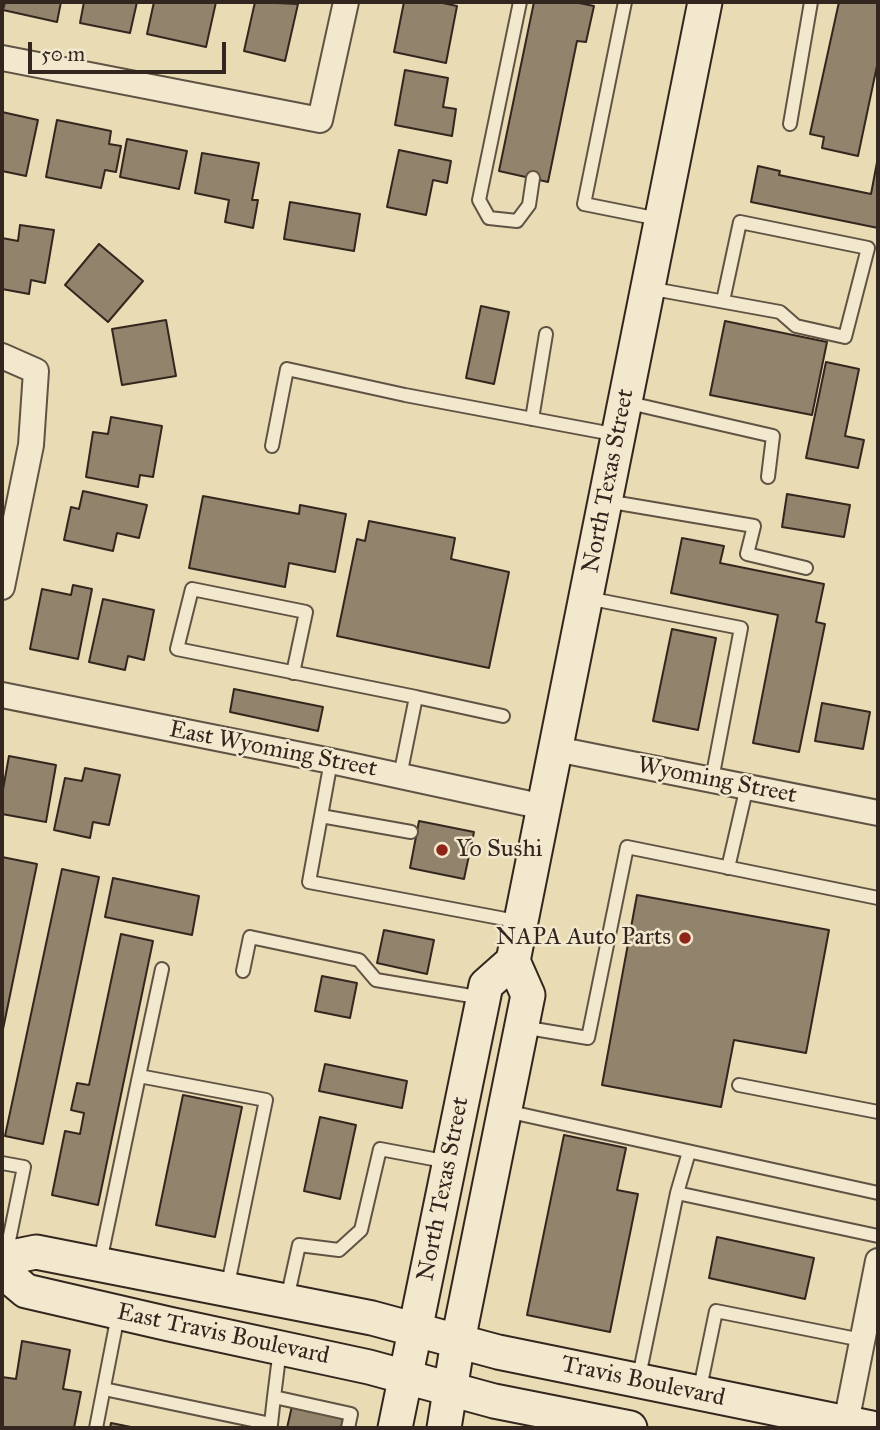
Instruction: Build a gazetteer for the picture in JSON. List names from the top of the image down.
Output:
{
  "streets": {
    "main road": ["North Texas Street", "East Travis Boulevard", "Travis Boulevard"],
    "street": ["East Wyoming Street", "Wyoming Street"]
  },
  "crossings": [
    ["North Texas Street", "East Wyoming Street"],
    ["North Texas Street", "Wyoming Street"],
    ["North Texas Street", "East Travis Boulevard"],
    ["North Texas Street", "Travis Boulevard"],
    ["East Travis Boulevard", "Travis Boulevard"]
  ],
  "places": ["Yo Sushi", "NAPA Auto Parts"],
  "scale_bar": "50 m"
}
